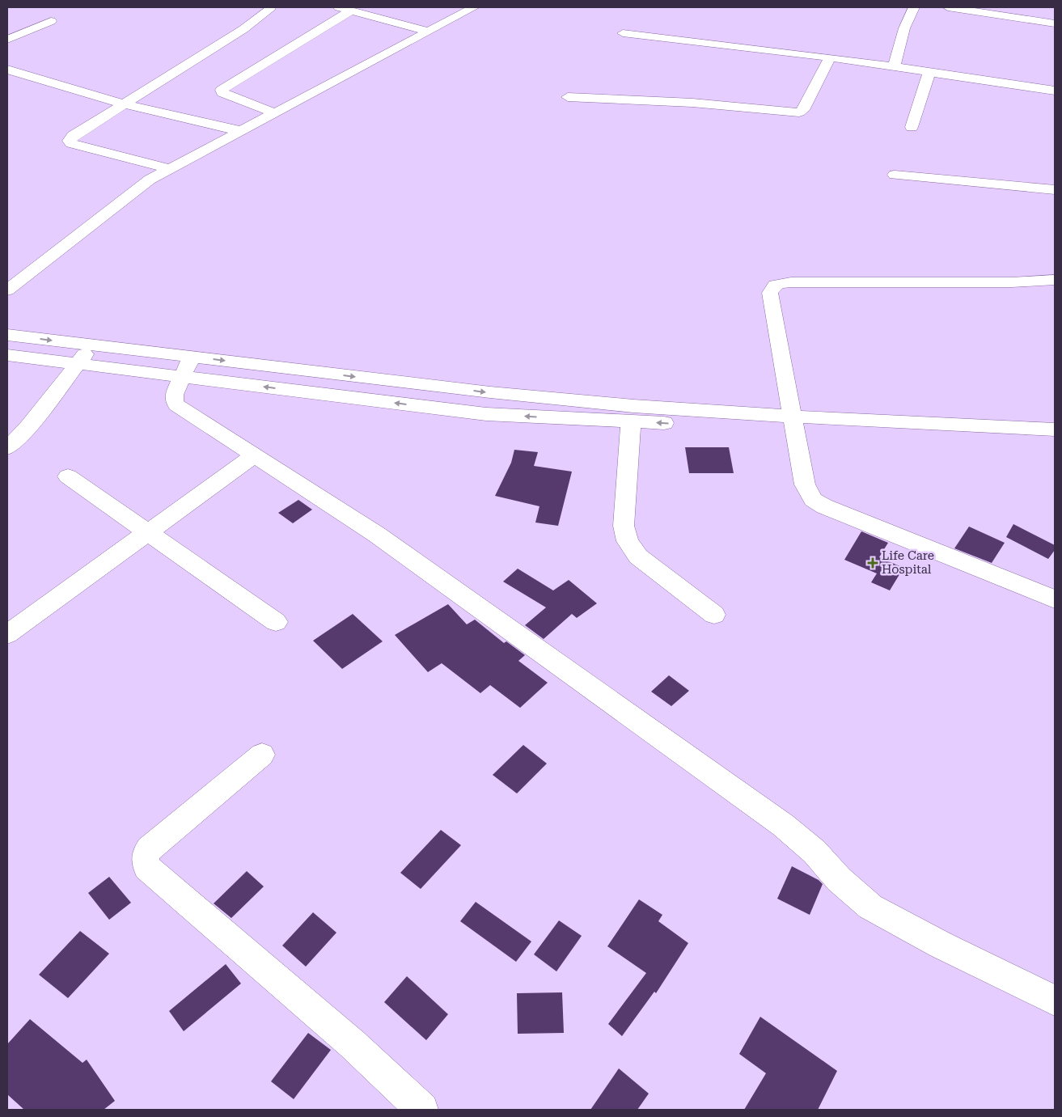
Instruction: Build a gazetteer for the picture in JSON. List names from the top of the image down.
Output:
{
  "places": {
    "health": ["Life Care Hospital"]
  }
}
